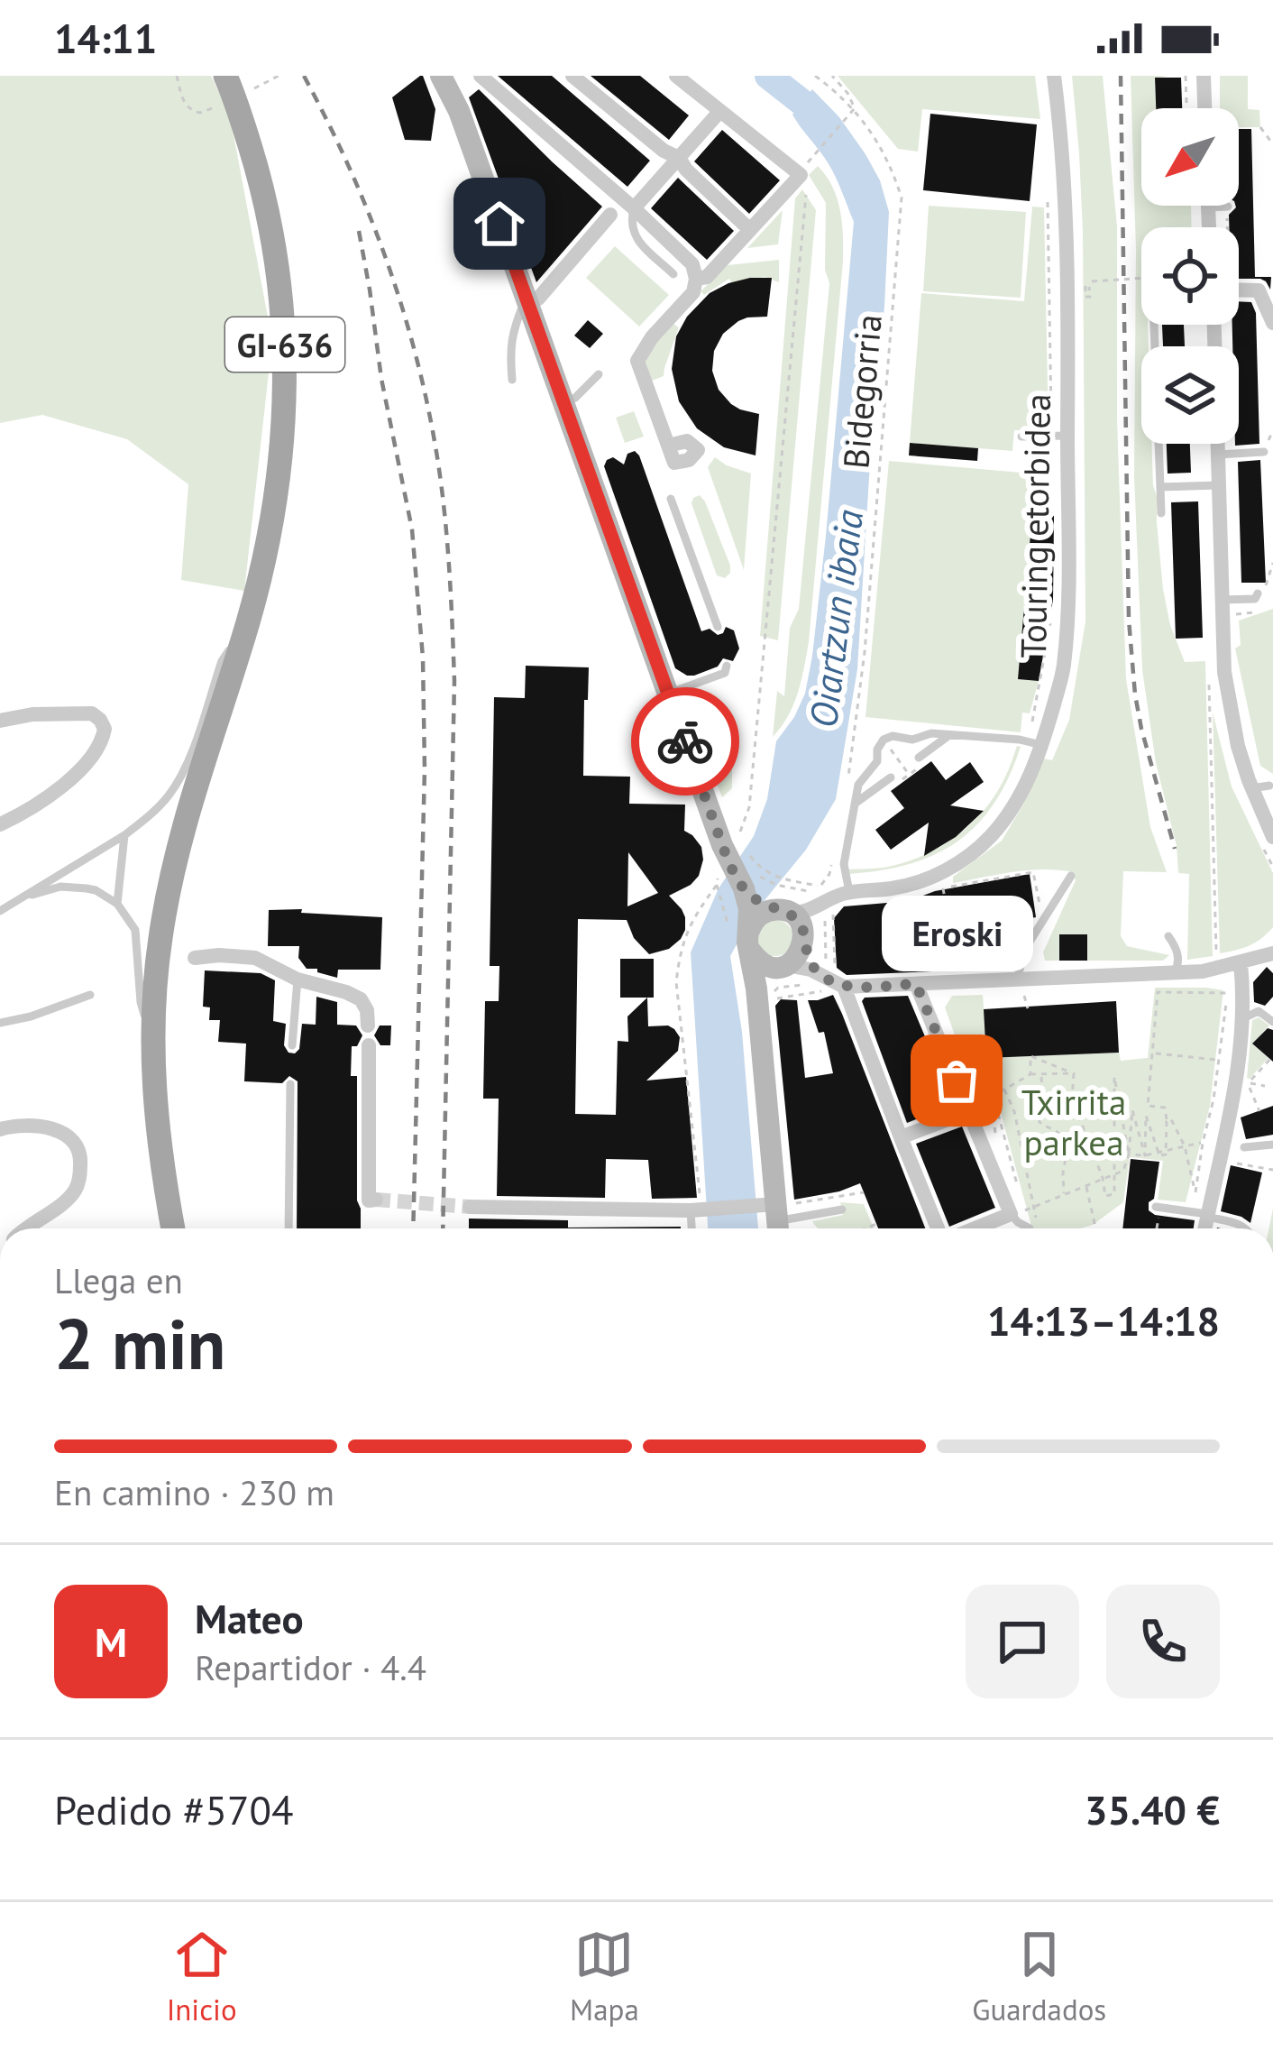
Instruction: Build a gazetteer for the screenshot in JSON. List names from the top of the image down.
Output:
{
  "streets": {
    "main road": ["GI-636"],
    "street": ["Touring etorbidea"],
    "path": ["Bidegorria"]
  },
  "water": ["Oiartzun ibaia"],
  "parks": ["Txirrita parkea"],
  "places": ["Eroski"],
  "north": "bottom left",
  "page": {
    "status": "14:11",
    "bubble": "Eroski",
    "heading": ["2 min", "Llega en", "14:13–14:18"],
    "panel": [
      "Mateo",
      "Repartidor · 4.4",
      "Pedido #5704",
      "35.40 €"
    ],
    "bar": "En camino · 230 m",
    "round": "M",
    "tabs": ["Inicio", "Mapa", "Guardados"]
  }
}
